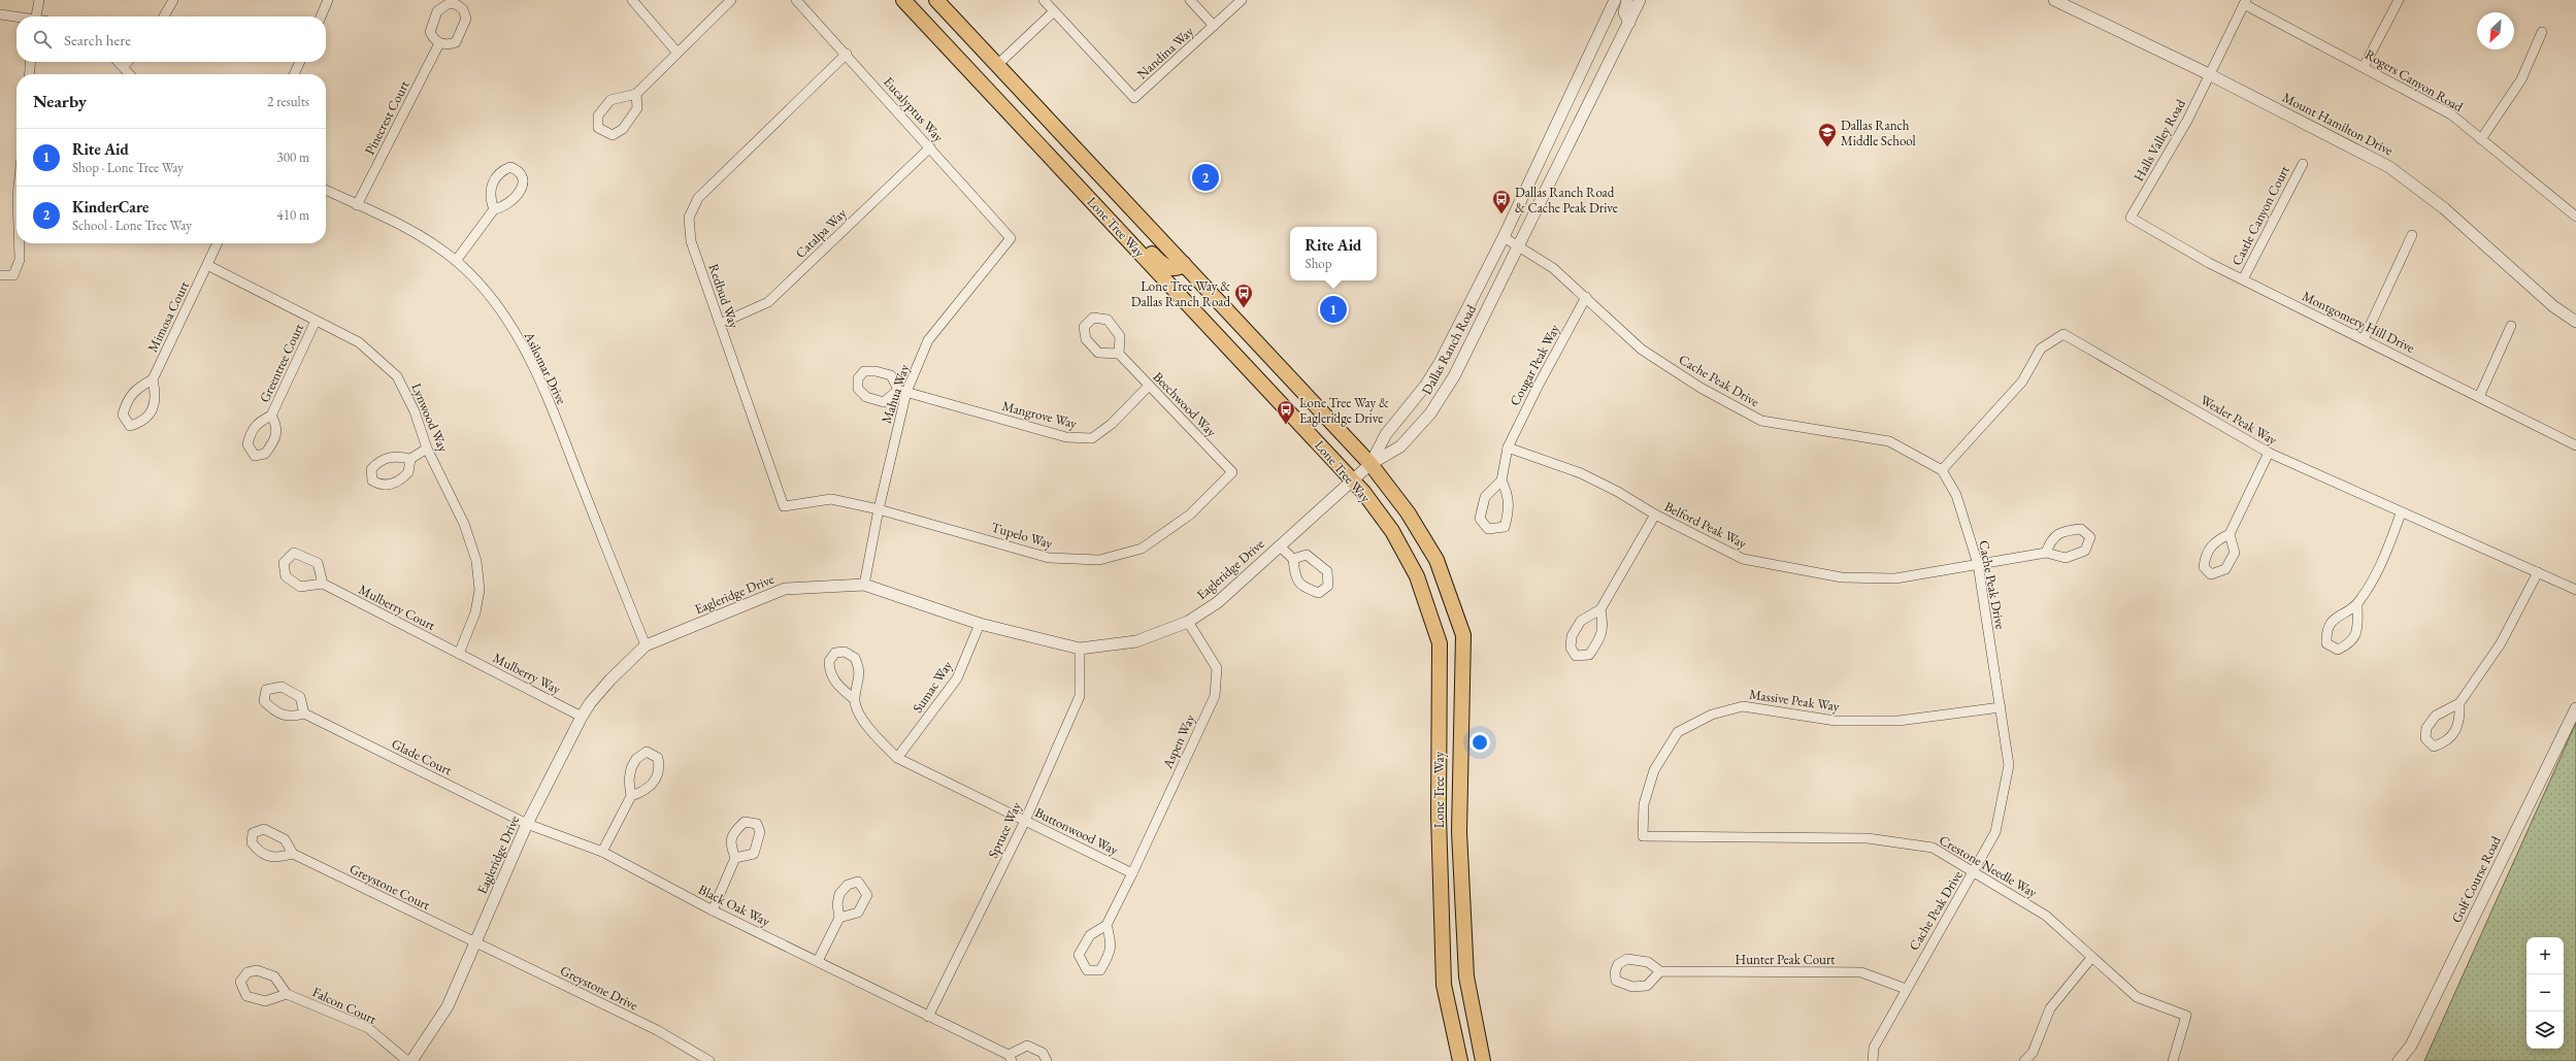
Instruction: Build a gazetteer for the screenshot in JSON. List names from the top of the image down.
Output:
{
  "streets": {
    "main road": ["Lone Tree Way"],
    "street": [
      "Nandina Way",
      "Rogers Canyon Road",
      "Eucalyptus Way",
      "Pinecrest Court",
      "Mount Hamilton Drive",
      "Halls Valley Road",
      "Castle Canyon Court",
      "Catalpa Way",
      "Redbud Way",
      "Mimosa Court",
      "Montgomery Hill Drive",
      "Dallas Ranch Road",
      "Greentree Court",
      "Cougar Peak Way",
      "Asilomar Drive",
      "Cache Peak Drive",
      "Mahua Way",
      "Beechwood Way",
      "Mangrove Way",
      "Lynwood Way",
      "Wexler Peak Way",
      "Belford Peak Way",
      "Tupelo Way",
      "Eagleridge Drive",
      "Mulberry Court",
      "Mulberry Way",
      "Sumac Way",
      "Massive Peak Way",
      "Aspen Way",
      "Glade Court",
      "Spruce Way",
      "Buttonwood Way",
      "Crestone Needle Way",
      "Golf Course Road",
      "Greystone Court",
      "Black Oak Way",
      "Hunter Peak Court",
      "Greystone Drive",
      "Falcon Court"
    ]
  },
  "crossings": [
    ["Rogers Canyon Road", "Halls Valley Road"],
    ["Eucalyptus Way", "Catalpa Way"],
    ["Eucalyptus Way", "Redbud Way"],
    ["Eucalyptus Way", "Mahua Way"],
    ["Pinecrest Court", "Asilomar Drive"],
    ["Mount Hamilton Drive", "Halls Valley Road"],
    ["Halls Valley Road", "Montgomery Hill Drive"],
    ["Castle Canyon Court", "Montgomery Hill Drive"],
    ["Lone Tree Way", "Dallas Ranch Road"],
    ["Lone Tree Way", "Eagleridge Drive"],
    ["Catalpa Way", "Redbud Way"],
    ["Redbud Way", "Mahua Way"],
    ["Redbud Way", "Tupelo Way"],
    ["Mimosa Court", "Lynwood Way"],
    ["Dallas Ranch Road", "Cache Peak Drive"],
    ["Dallas Ranch Road", "Eagleridge Drive"],
    ["Greentree Court", "Lynwood Way"],
    ["Cougar Peak Way", "Cache Peak Drive"],
    ["Cougar Peak Way", "Belford Peak Way"],
    ["Asilomar Drive", "Eagleridge Drive"],
    ["Cache Peak Drive", "Wexler Peak Way"],
    ["Cache Peak Drive", "Belford Peak Way"],
    ["Cache Peak Drive", "Massive Peak Way"],
    ["Cache Peak Drive", "Crestone Needle Way"],
    ["Cache Peak Drive", "Hunter Peak Court"],
    ["Mahua Way", "Mangrove Way"],
    ["Mahua Way", "Tupelo Way"],
    ["Mahua Way", "Eagleridge Drive"],
    ["Beechwood Way", "Mangrove Way"],
    ["Beechwood Way", "Tupelo Way"],
    ["Lynwood Way", "Mulberry Court"],
    ["Lynwood Way", "Mulberry Way"],
    ["Eagleridge Drive", "Mulberry Way"],
    ["Eagleridge Drive", "Sumac Way"],
    ["Eagleridge Drive", "Aspen Way"],
    ["Eagleridge Drive", "Glade Court"],
    ["Eagleridge Drive", "Spruce Way"],
    ["Eagleridge Drive", "Greystone Court"],
    ["Eagleridge Drive", "Black Oak Way"],
    ["Eagleridge Drive", "Greystone Drive"],
    ["Mulberry Court", "Mulberry Way"],
    ["Sumac Way", "Buttonwood Way"],
    ["Massive Peak Way", "Crestone Needle Way"],
    ["Aspen Way", "Buttonwood Way"],
    ["Glade Court", "Black Oak Way"],
    ["Spruce Way", "Buttonwood Way"],
    ["Spruce Way", "Black Oak Way"],
    ["Greystone Court", "Greystone Drive"]
  ],
  "places": {
    "school or university": ["Dallas Ranch Middle School"],
    "bus stop": ["Dallas Ranch Road & Cache Peak Drive", "Lone Tree Way & Dallas Ranch Road", "Lone Tree Way & Eagleridge Drive"]
  },
  "north": "bottom left",
  "page": {
    "search": "Search here",
    "heading": ["Nearby", "2 results"],
    "list": [
      {
        "mark": "1",
        "name": "Rite Aid",
        "note": "Shop · Lone Tree Way",
        "value": "300 m"
      },
      {
        "mark": "2",
        "name": "KinderCare",
        "note": "School · Lone Tree Way",
        "value": "410 m"
      }
    ],
    "pins": ["2", "1"],
    "popup": ["Rite Aid", "Shop"],
    "map_buttons": ["+", "−"]
  }
}
